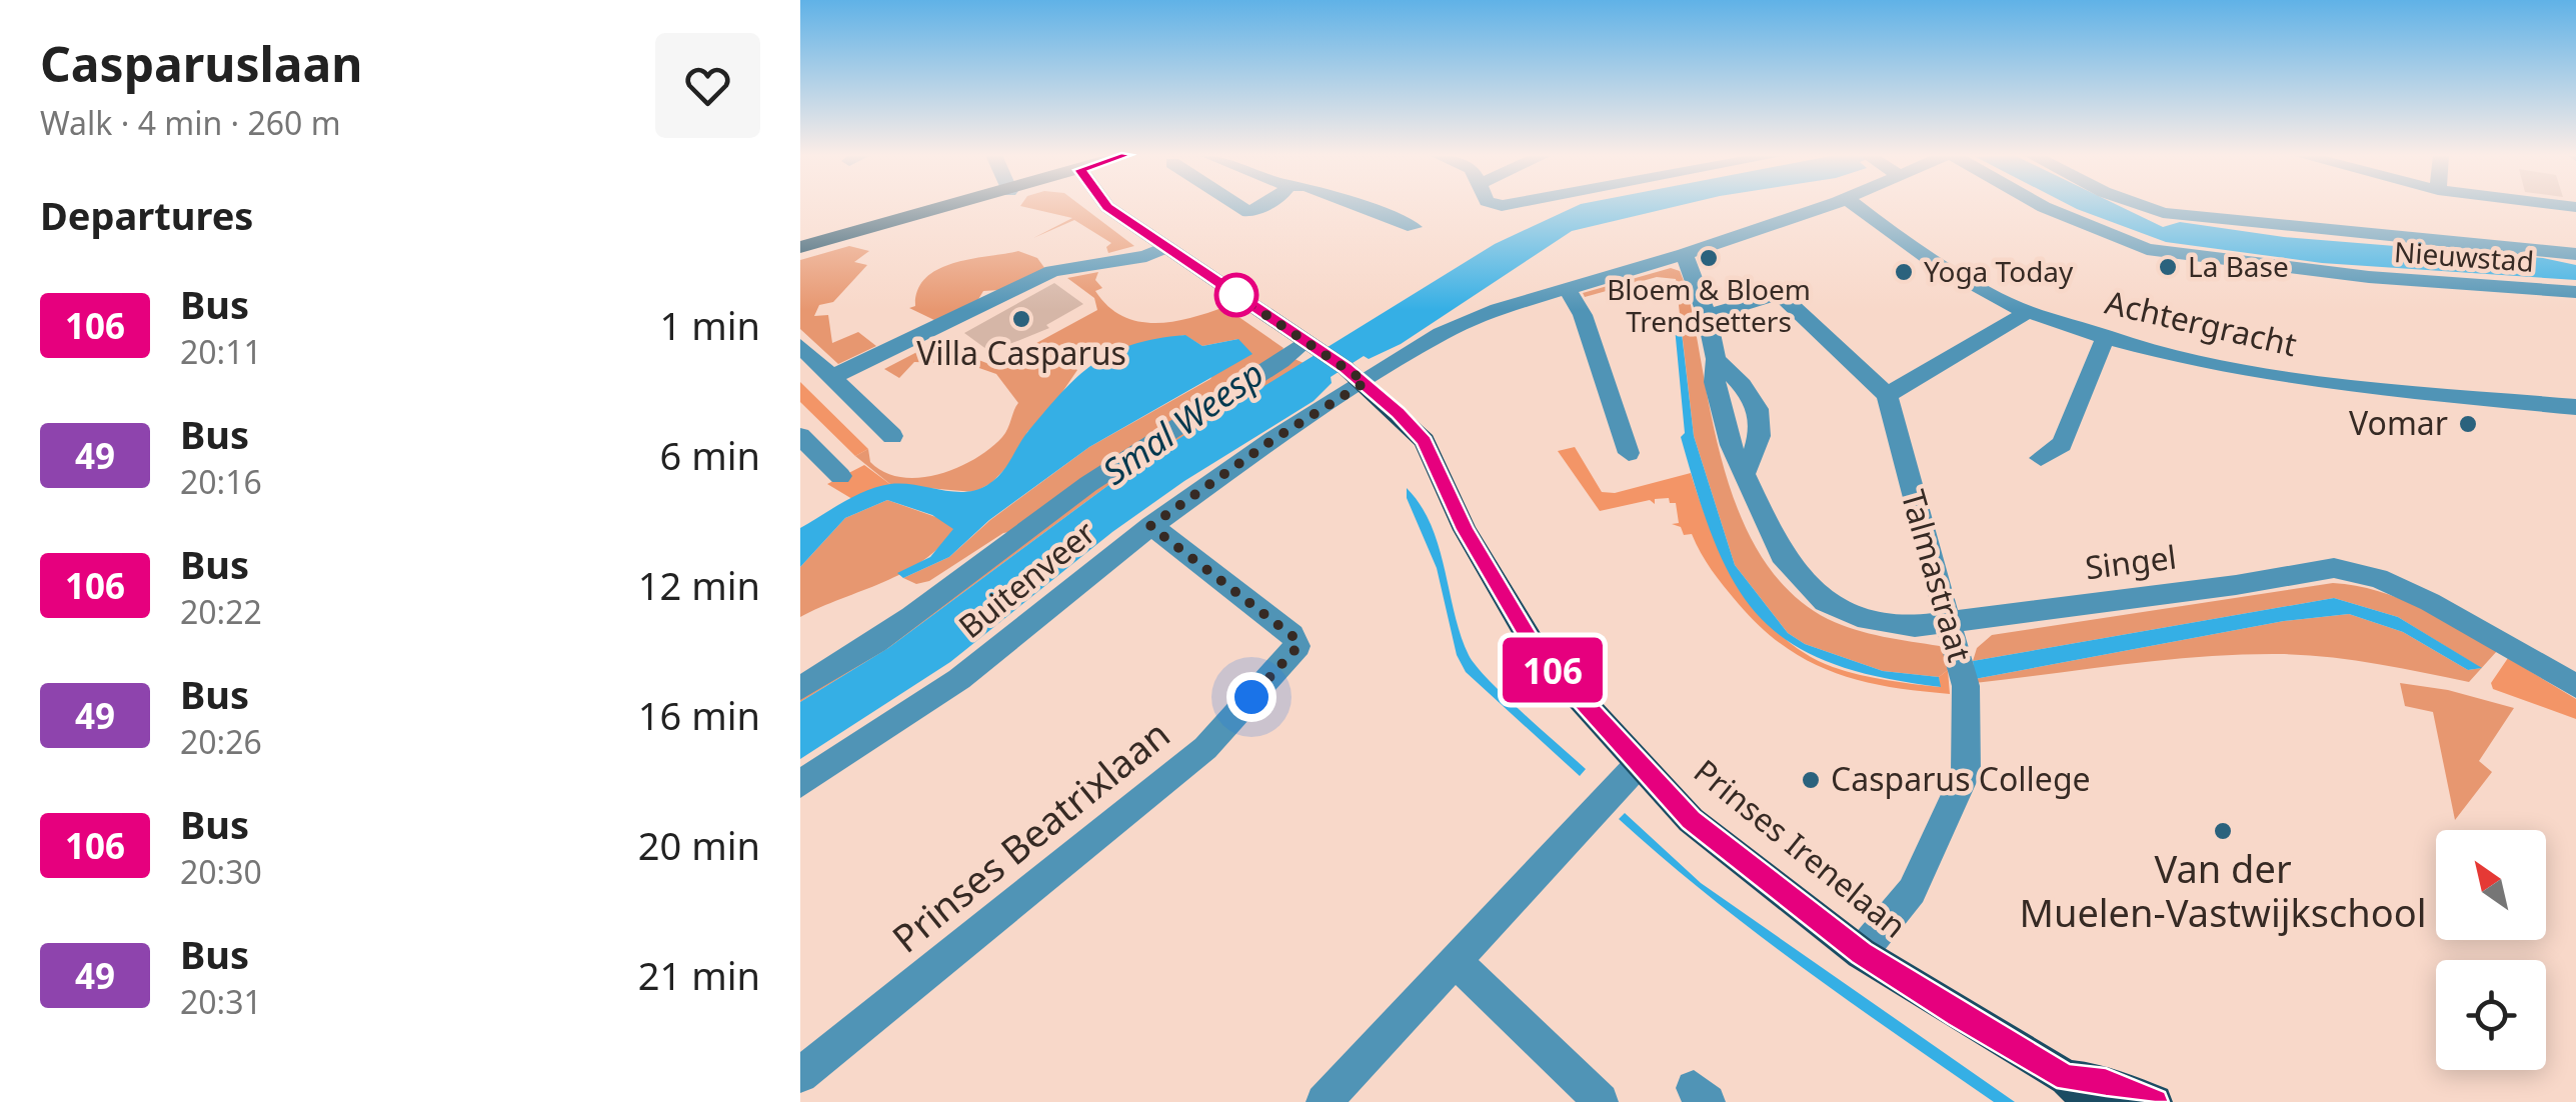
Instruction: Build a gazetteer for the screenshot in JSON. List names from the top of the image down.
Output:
{
  "streets": {
    "main road": ["Prinses Irenelaan"],
    "street": [
      "Nieuwstad",
      "Achtergracht",
      "Singel",
      "Talmastraat",
      "Buitenveer",
      "Prinses Beatrixlaan"
    ]
  },
  "crossings": [
    ["Singel", "Talmastraat"],
    ["Singel", "Buitenveer"],
    ["Talmastraat", "Prinses Irenelaan"],
    ["Buitenveer", "Prinses Beatrixlaan"],
    ["Buitenveer", "Prinses Irenelaan"]
  ],
  "water": ["Smal Weesp"],
  "places": [
    "Bloem & Bloem Trendsetters",
    "La Base",
    "Yoga Today",
    "Villa Casparus",
    "Vomar",
    "Casparus College",
    "Van der Muelen-Vastwijkschool"
  ],
  "lines": ["bus line 106"],
  "north": "top left",
  "page": {
    "heading": [
      ["Casparuslaan", "Walk · 4 min · 260 m"],
      "Departures"
    ],
    "on_map": "106",
    "list": [
      {
        "mark": "106",
        "name": "Bus",
        "note": "20:11",
        "value": "1 min"
      },
      {
        "mark": "49",
        "name": "Bus",
        "note": "20:16",
        "value": "6 min"
      },
      {
        "mark": "106",
        "name": "Bus",
        "note": "20:22",
        "value": "12 min"
      },
      {
        "mark": "49",
        "name": "Bus",
        "note": "20:26",
        "value": "16 min"
      },
      {
        "mark": "106",
        "name": "Bus",
        "note": "20:30",
        "value": "20 min"
      },
      {
        "mark": "49",
        "name": "Bus",
        "note": "20:31",
        "value": "21 min"
      }
    ]
  }
}
